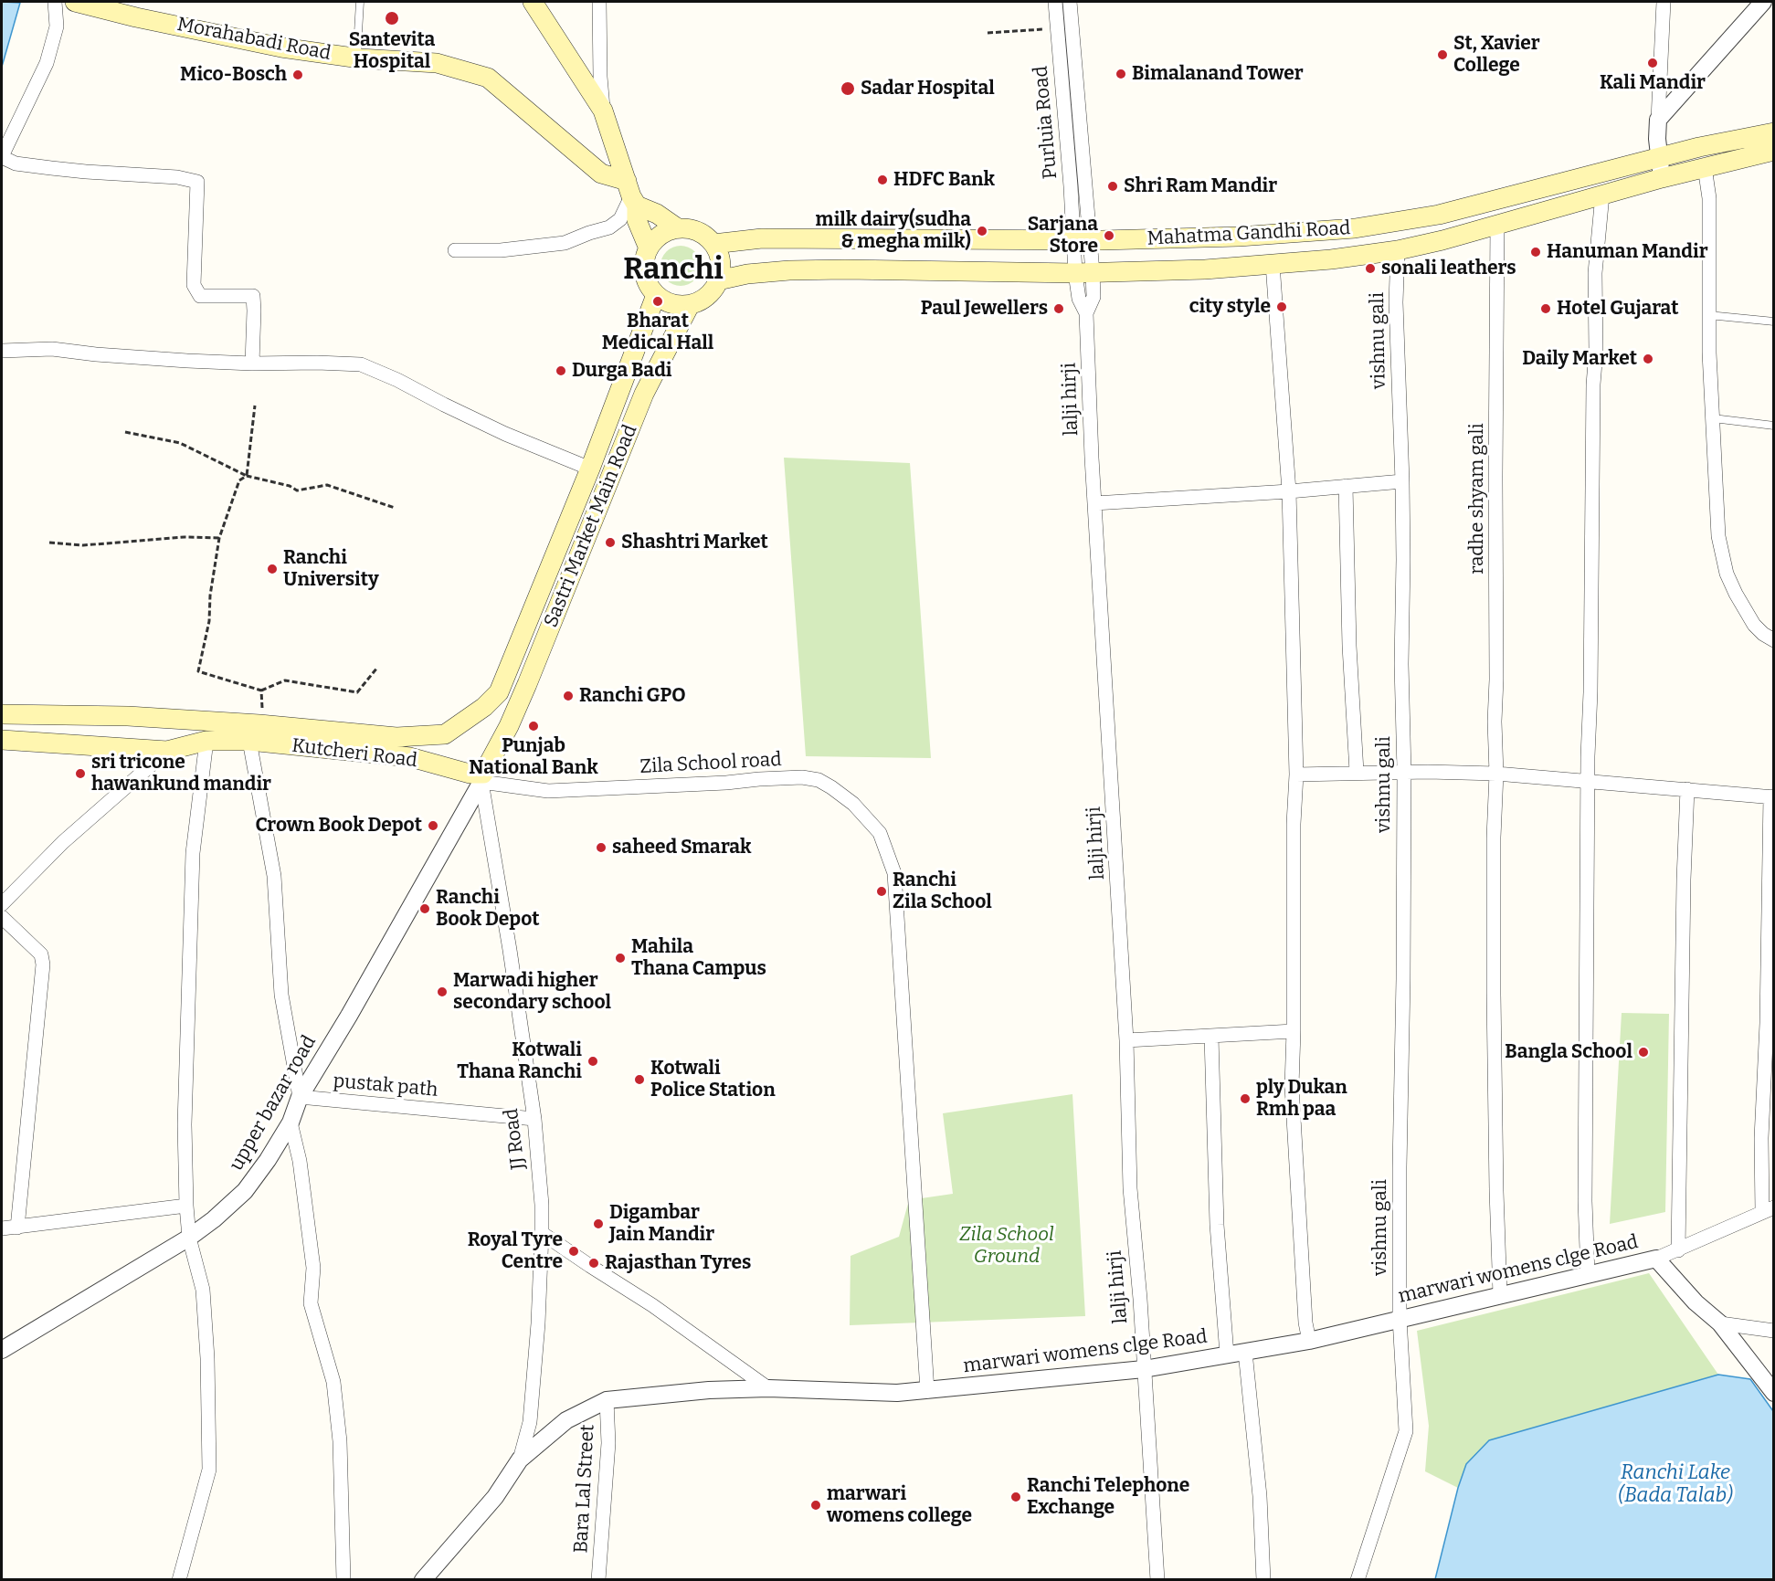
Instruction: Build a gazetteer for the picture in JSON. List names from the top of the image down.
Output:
{
  "streets": {
    "main road": [
      "Morahabadi Road",
      "Mahatma Gandhi Road",
      "Sastri Market Main Road",
      "Kutcheri Road"
    ],
    "street": [
      "Purluia Road",
      "vishnu gali",
      "lalji hirji",
      "radhe shyam gali",
      "Zila School road",
      "pustak path",
      "upper bazar road",
      "JJ Road",
      "marwari womens clge Road",
      "Bara Lal Street"
    ]
  },
  "crossings": [
    ["Morahabadi Road", "Mahatma Gandhi Road"],
    ["Morahabadi Road", "Sastri Market Main Road"],
    ["Purluia Road", "Mahatma Gandhi Road"],
    ["Purluia Road", "lalji hirji"],
    ["Mahatma Gandhi Road", "vishnu gali"],
    ["Mahatma Gandhi Road", "lalji hirji"],
    ["Mahatma Gandhi Road", "radhe shyam gali"],
    ["Mahatma Gandhi Road", "Sastri Market Main Road"],
    ["vishnu gali", "marwari womens clge Road"],
    ["lalji hirji", "marwari womens clge Road"],
    ["radhe shyam gali", "marwari womens clge Road"],
    ["Sastri Market Main Road", "Kutcheri Road"],
    ["Sastri Market Main Road", "Zila School road"],
    ["Sastri Market Main Road", "upper bazar road"],
    ["Sastri Market Main Road", "JJ Road"],
    ["Kutcheri Road", "Zila School road"],
    ["Kutcheri Road", "upper bazar road"],
    ["Kutcheri Road", "JJ Road"],
    ["Zila School road", "upper bazar road"],
    ["Zila School road", "JJ Road"],
    ["Zila School road", "marwari womens clge Road"],
    ["pustak path", "upper bazar road"],
    ["pustak path", "JJ Road"],
    ["upper bazar road", "JJ Road"],
    ["marwari womens clge Road", "Bara Lal Street"]
  ],
  "districts": ["Ranchi"],
  "water": ["Ranchi Lake (Bada Talab)"],
  "parks": ["Zila School Ground"],
  "places": [
    "Santevita Hospital",
    "St, Xavier College",
    "Kali Mandir",
    "Bimalanand Tower",
    "Mico-Bosch",
    "Sadar Hospital",
    "HDFC Bank",
    "Shri Ram Mandir",
    "milk dairy(sudha & megha milk)",
    "Sarjana Store",
    "Hanuman Mandir",
    "sonali leathers",
    "Bharat Medical Hall",
    "city style",
    "Paul Jewellers",
    "Hotel Gujarat",
    "Daily Market",
    "Durga Badi",
    "Shashtri Market",
    "Ranchi University",
    "Ranchi GPO",
    "Punjab National Bank",
    "sri tricone hawankund mandir",
    "Crown Book Depot",
    "saheed Smarak",
    "Ranchi Zila School",
    "Ranchi Book Depot",
    "Mahila Thana Campus",
    "Marwadi higher secondary school",
    "Bangla School",
    "Kotwali Thana Ranchi",
    "Kotwali Police Station",
    "ply Dukan Rmh paa",
    "Digambar Jain Mandir",
    "Royal Tyre Centre",
    "Rajasthan Tyres",
    "Ranchi Telephone Exchange",
    "marwari womens college"
  ]
}
